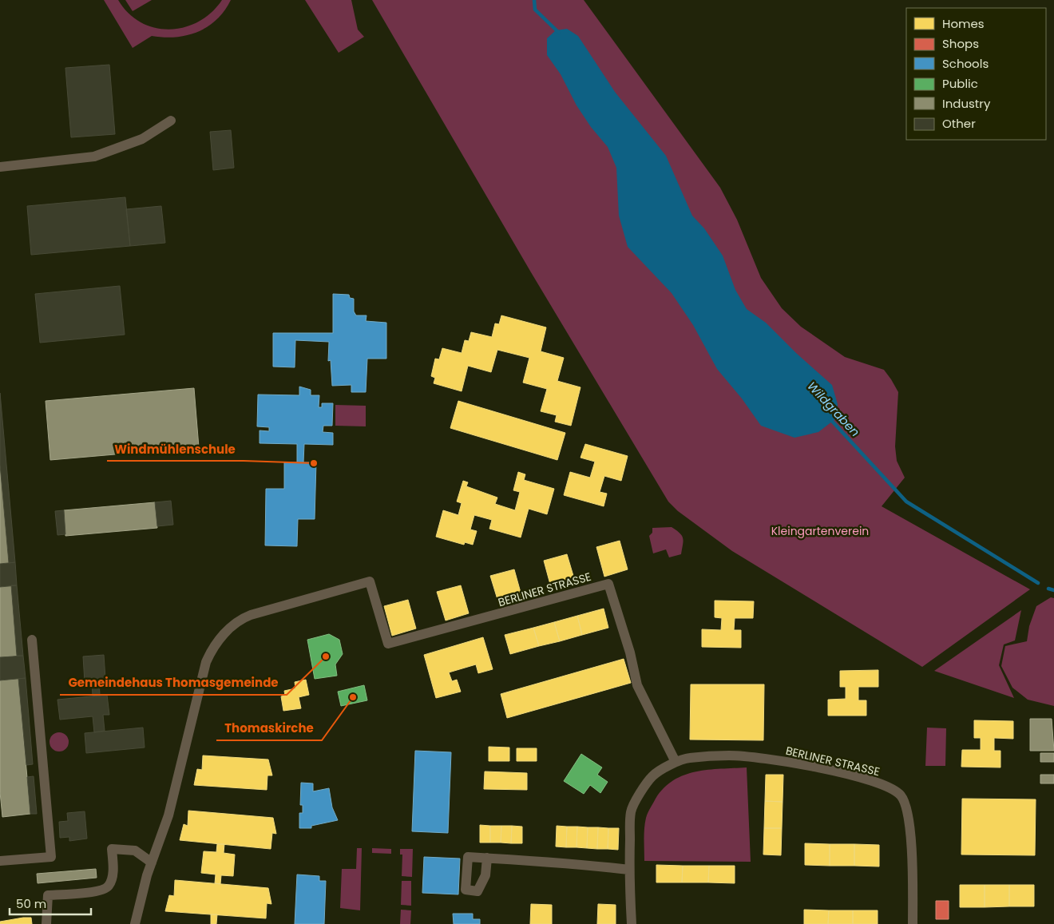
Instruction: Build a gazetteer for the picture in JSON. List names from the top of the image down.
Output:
{
  "streets": {
    "street": ["BERLINER STRASSE"]
  },
  "water": ["Wildgraben"],
  "parks": ["Kleingartenverein"],
  "places": ["Windmühlenschule", "Gemeindehaus Thomasgemeinde", "Thomaskirche"],
  "legend": [
    "Homes",
    "Shops",
    "Schools",
    "Public",
    "Industry",
    "Other"
  ],
  "scale_bar": "50 m"
}
